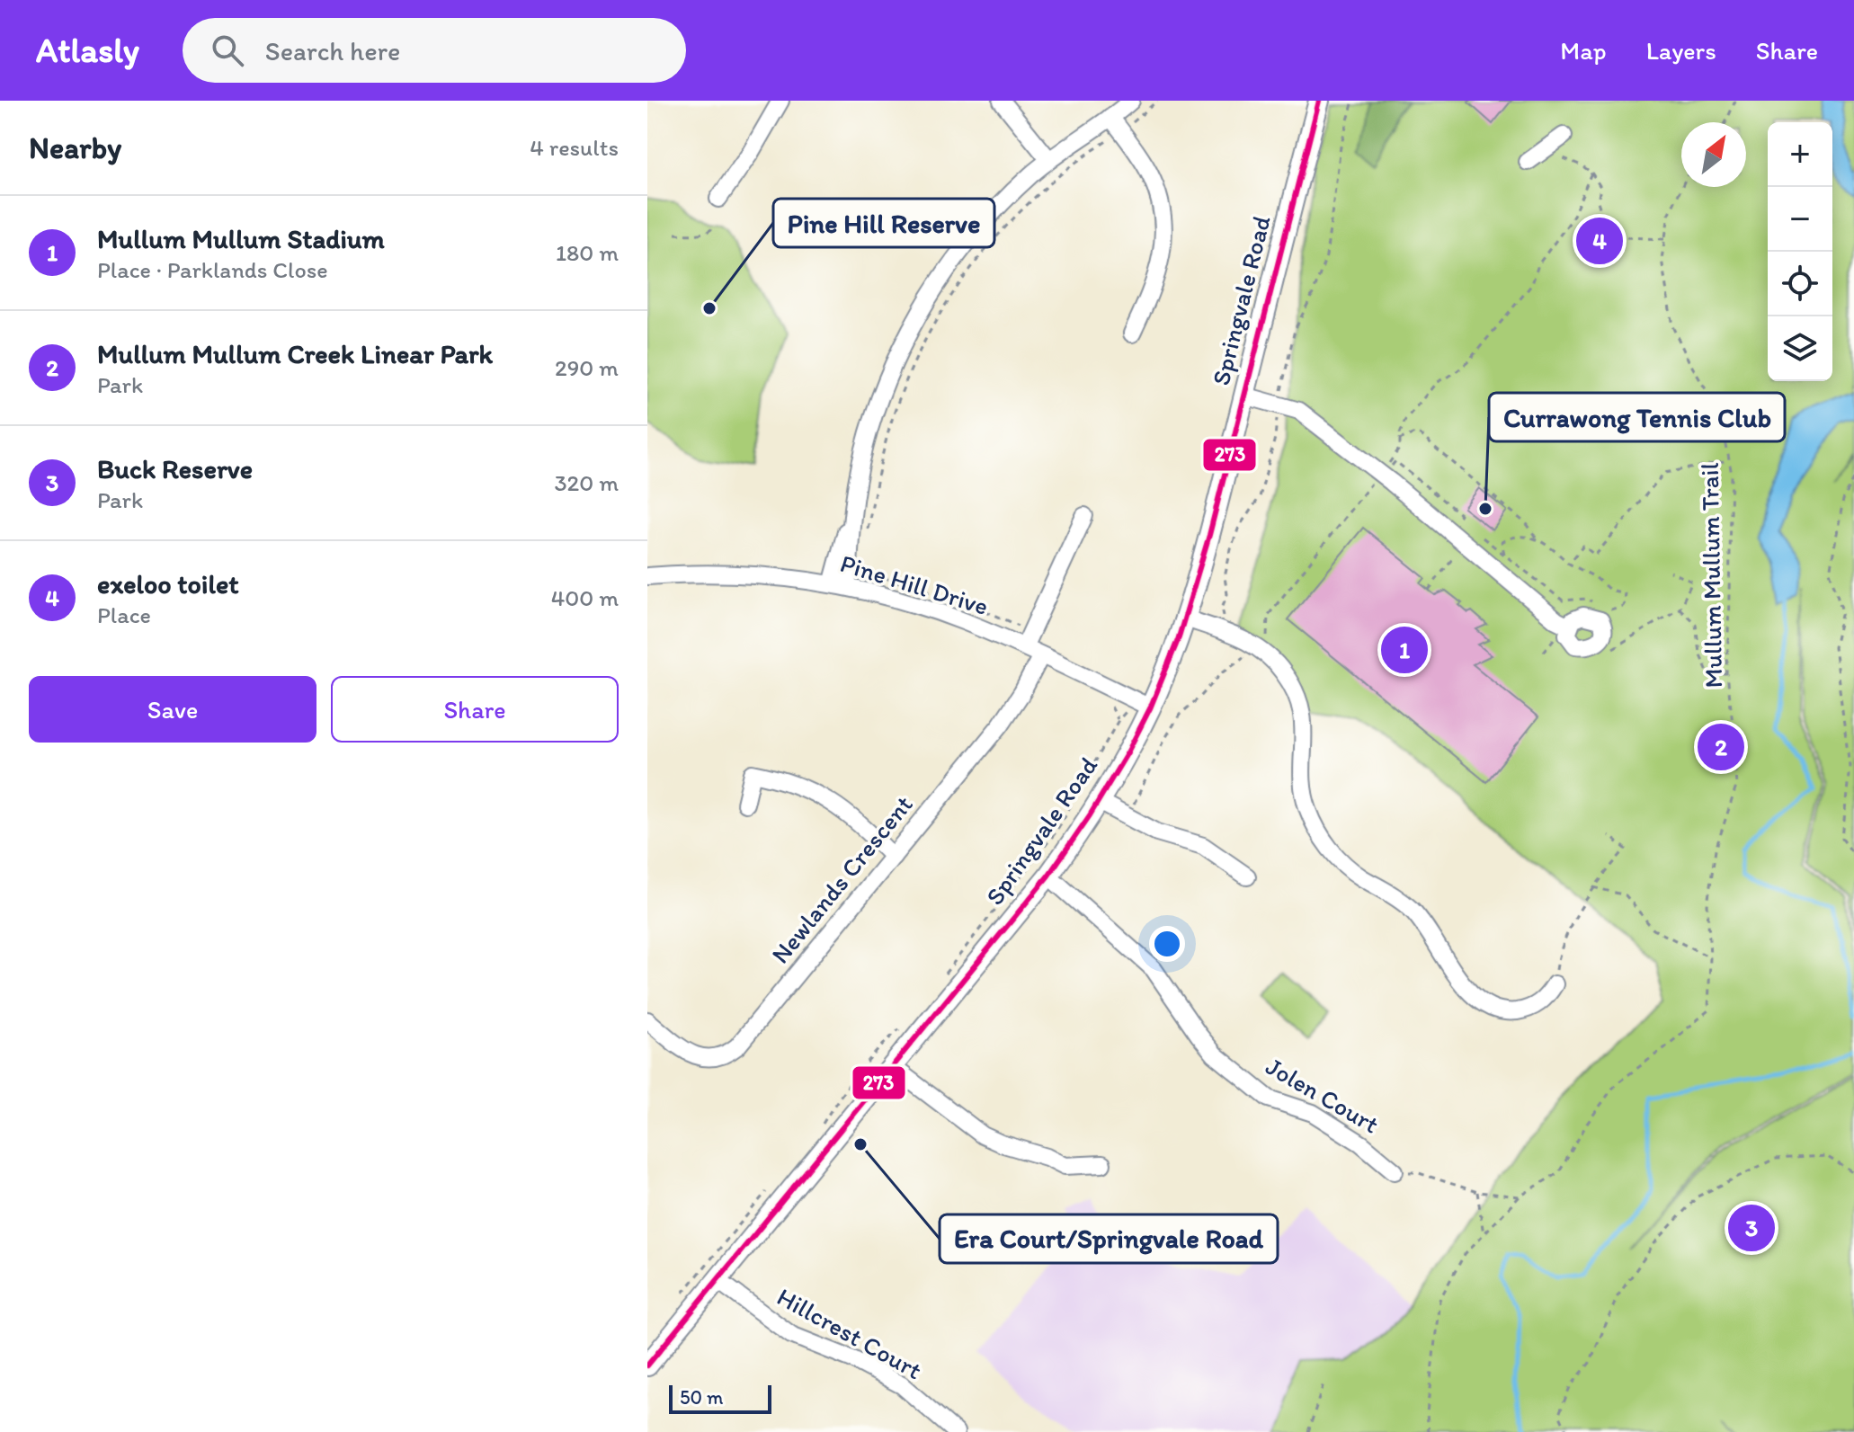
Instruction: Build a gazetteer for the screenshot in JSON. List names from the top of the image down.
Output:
{
  "streets": {
    "main road": ["Springvale Road"],
    "street": [
      "Pine Hill Drive",
      "Newlands Crescent",
      "Jolen Court",
      "Hillcrest Court"
    ],
    "path": ["Mullum Mullum Trail"]
  },
  "crossings": [
    ["Springvale Road", "Pine Hill Drive"],
    ["Springvale Road", "Jolen Court"],
    ["Springvale Road", "Hillcrest Court"],
    ["Pine Hill Drive", "Newlands Crescent"]
  ],
  "places": ["Pine Hill Reserve", "Currawong Tennis Club", "Era Court/Springvale Road"],
  "lines": ["transit line 273"],
  "scale_bar": "50 m",
  "north": "top right",
  "page": {
    "header": "Atlasly",
    "search": "Search here",
    "nav": ["Map", "Layers", "Share"],
    "heading": ["Nearby", "4 results"],
    "map_buttons": ["+", "−"],
    "list": [
      {
        "mark": "1",
        "name": "Mullum Mullum Stadium",
        "note": "Place · Parklands Close",
        "value": "180 m"
      },
      {
        "mark": "2",
        "name": "Mullum Mullum Creek Linear Park",
        "note": "Park",
        "value": "290 m"
      },
      {
        "mark": "3",
        "name": "Buck Reserve",
        "note": "Park",
        "value": "320 m"
      },
      {
        "mark": "4",
        "name": "exeloo toilet",
        "note": "Place",
        "value": "400 m"
      }
    ],
    "pins": [
      "4",
      "1",
      "2",
      "3"
    ],
    "buttons": ["Save", "Share"],
    "scale": "50 m"
  }
}
